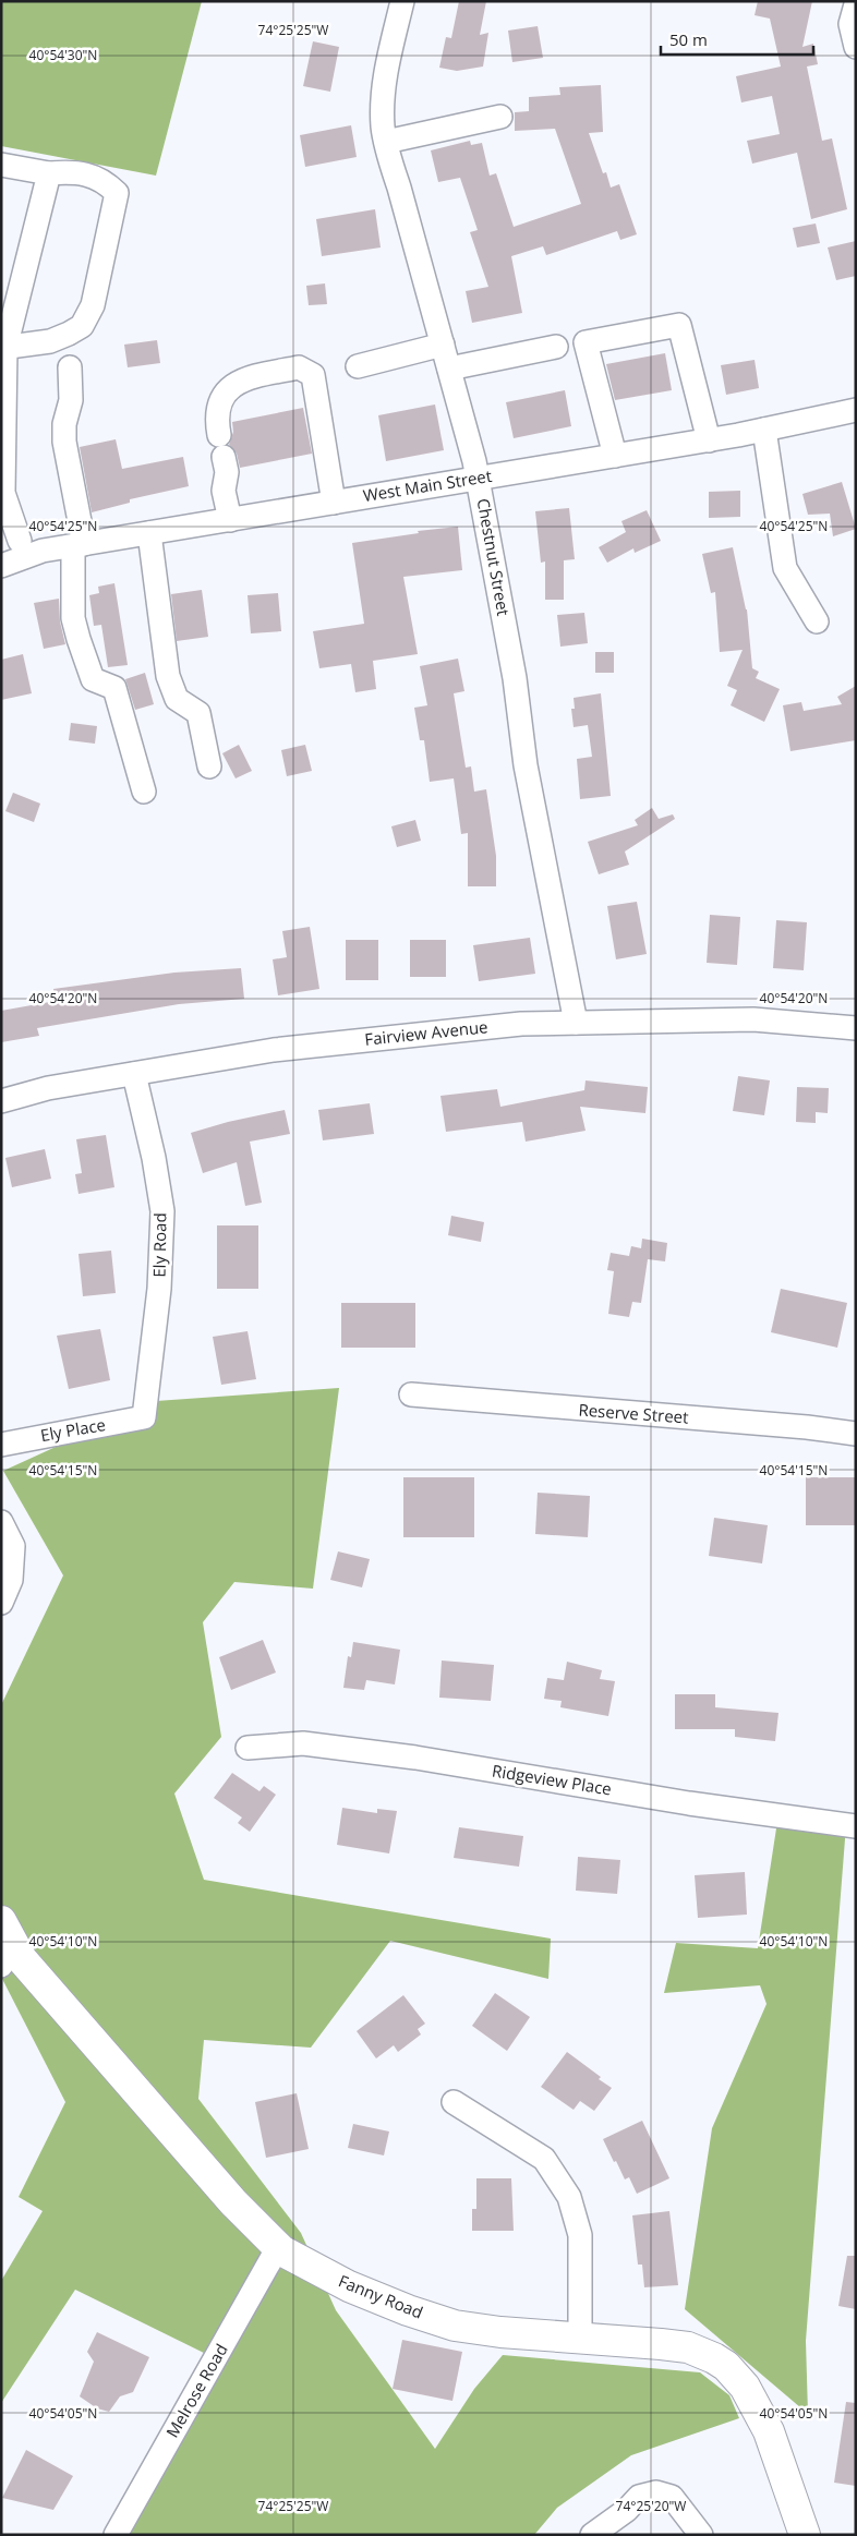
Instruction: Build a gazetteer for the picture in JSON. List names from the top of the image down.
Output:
{
  "streets": {
    "main road": ["Fanny Road"],
    "street": [
      "West Main Street",
      "Chestnut Street",
      "Fairview Avenue",
      "Ely Road",
      "Reserve Street",
      "Ely Place",
      "Ridgeview Place",
      "Melrose Road"
    ]
  },
  "crossings": [
    ["West Main Street", "Chestnut Street"],
    ["Chestnut Street", "Fairview Avenue"],
    ["Fairview Avenue", "Ely Road"],
    ["Ely Road", "Ely Place"],
    ["Fanny Road", "Melrose Road"]
  ],
  "scale_bar": "50 m",
  "coordinates": [
    "74°25'25\"W",
    "40°54'30\"N",
    "40°54'25\"N",
    "40°54'20\"N",
    "40°54'15\"N",
    "40°54'10\"N",
    "40°54'05\"N",
    "74°25'20\"W"
  ]
}
